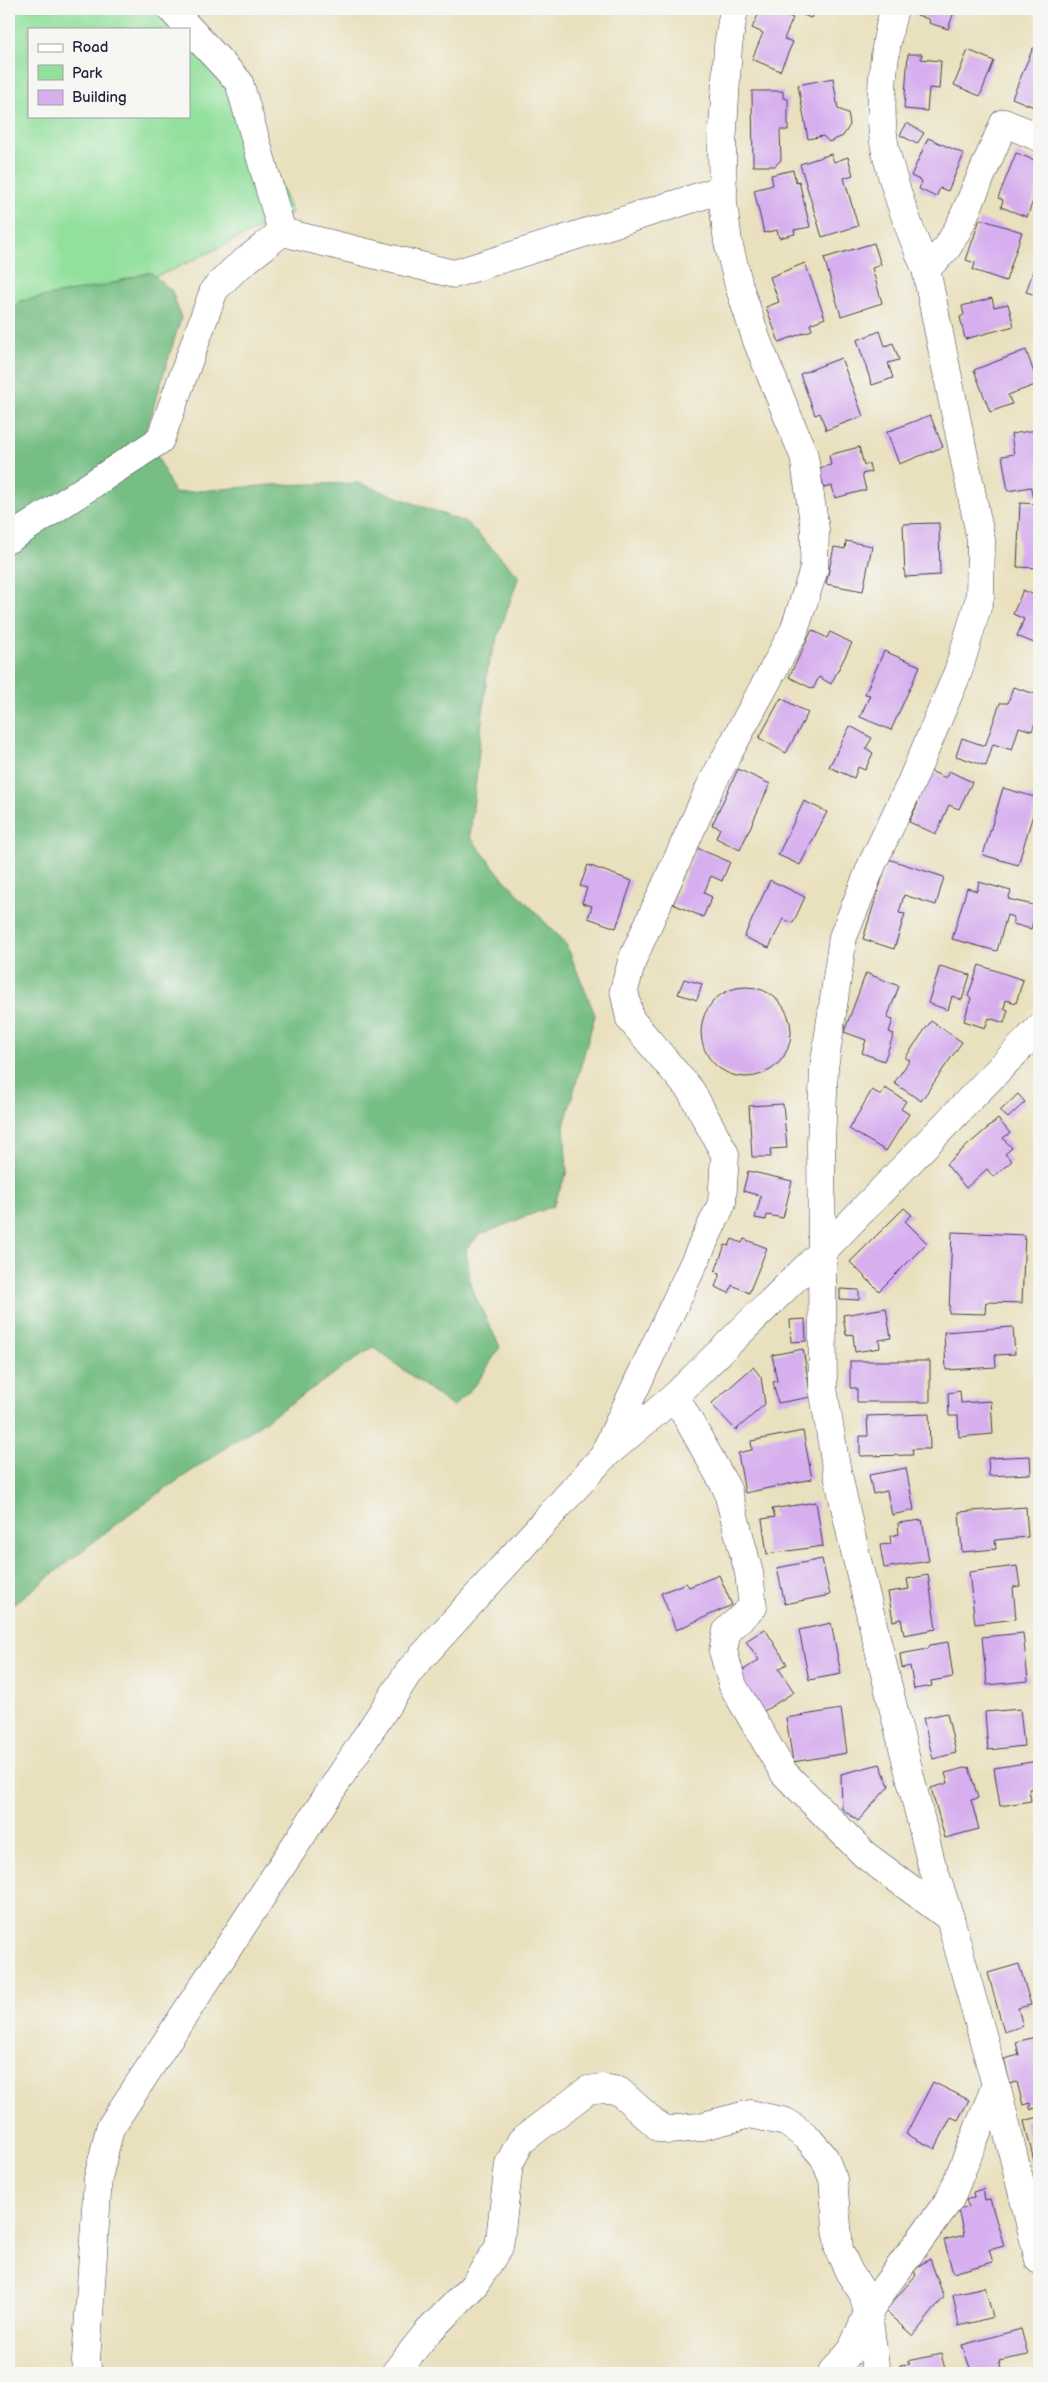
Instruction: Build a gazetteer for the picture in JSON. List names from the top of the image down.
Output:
{
  "legend": ["Road", "Park", "Building"]
}
